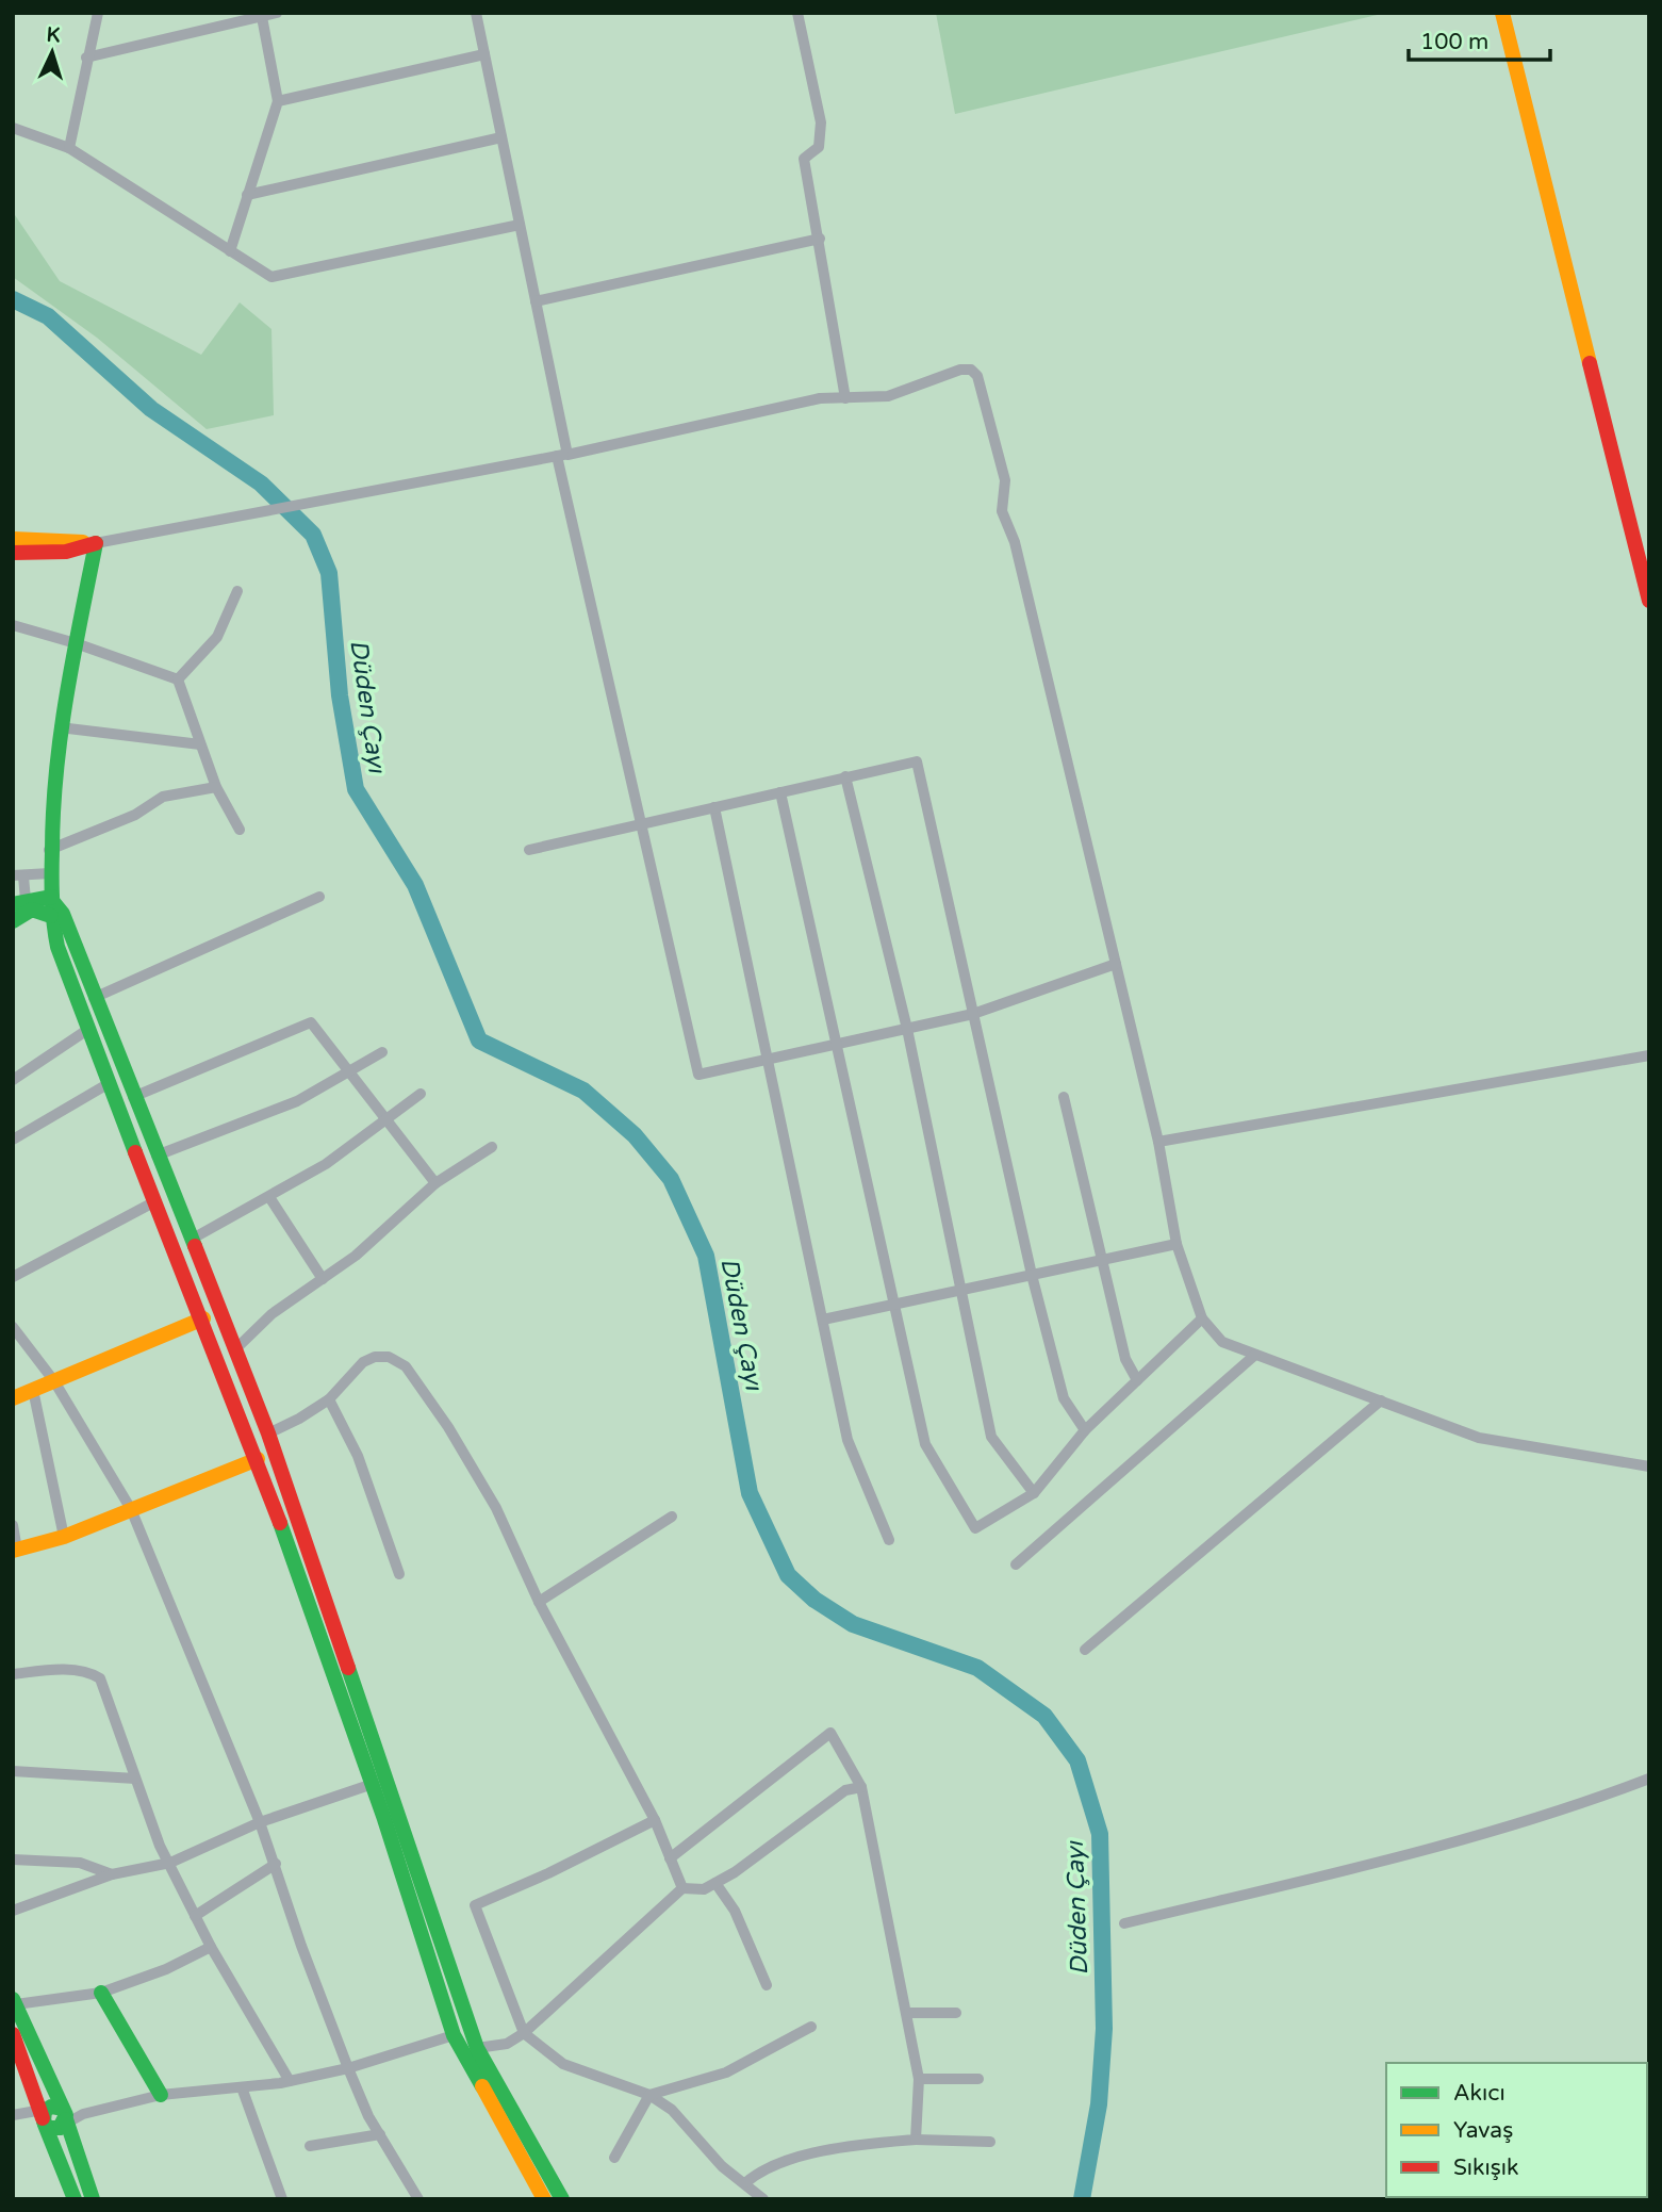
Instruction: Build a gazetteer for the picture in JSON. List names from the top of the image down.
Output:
{
  "water": ["Düden Çayı"],
  "legend": ["Akıcı", "Yavaş", "Sıkışık"],
  "scale_bar": "100 m",
  "north": "top"
}
